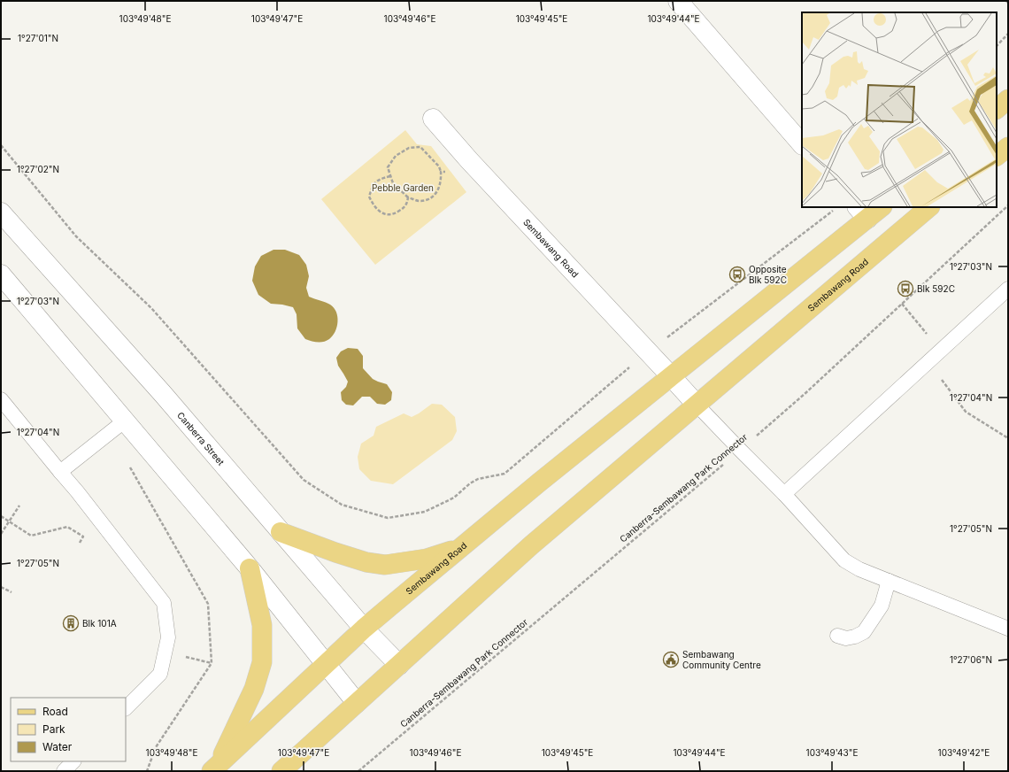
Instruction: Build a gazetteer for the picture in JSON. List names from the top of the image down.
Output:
{
  "streets": {
    "main road": ["Sembawang Road"],
    "street": ["Canberra Street"],
    "path": ["Canberra-Sembawang Park Connector"]
  },
  "crossings": [
    ["Sembawang Road", "Canberra Street"]
  ],
  "parks": ["Pebble Garden"],
  "places": {
    "bus stop": ["Opposite Blk 592C", "Blk 592C"],
    "building": ["Blk 101A"],
    "public building": ["Sembawang Community Centre"]
  },
  "legend": ["Road", "Park", "Water"],
  "coordinates": [
    "103°49'48\"E",
    "103°49'47\"E",
    "103°49'46\"E",
    "103°49'45\"E",
    "103°49'44\"E",
    "1°27'01\"N",
    "1°27'02\"N",
    "1°27'03\"N",
    "1°27'04\"N",
    "1°27'05\"N",
    "1°27'06\"N",
    "103°49'43\"E",
    "103°49'42\"E"
  ]
}
